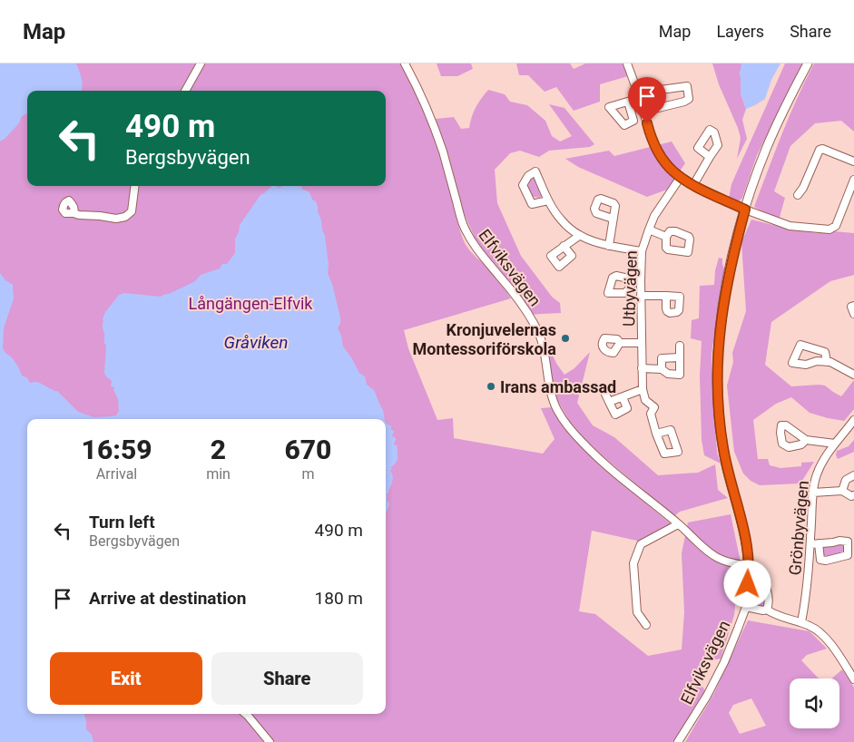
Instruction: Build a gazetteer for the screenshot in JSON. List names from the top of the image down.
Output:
{
  "streets": {
    "street": ["Elfviksvägen", "Utbyvägen", "Grönbyvägen"]
  },
  "water": ["Gråviken"],
  "parks": ["Långängen-Elfvik"],
  "places": ["Kronjuvelernas Montessoriförskola", "Irans ambassad"],
  "page": {
    "header": "Map",
    "nav": ["Map", "Layers", "Share"],
    "turn": ["490 m", "Bergsbyvägen"],
    "eta": [
      "16:59",
      "Arrival",
      "2",
      "min",
      "670",
      "m"
    ],
    "list": [
      {
        "name": "Turn left",
        "note": "Bergsbyvägen",
        "value": "490 m"
      },
      {
        "name": "Arrive at destination",
        "value": "180 m"
      }
    ],
    "buttons": ["Exit", "Share"]
  }
}
